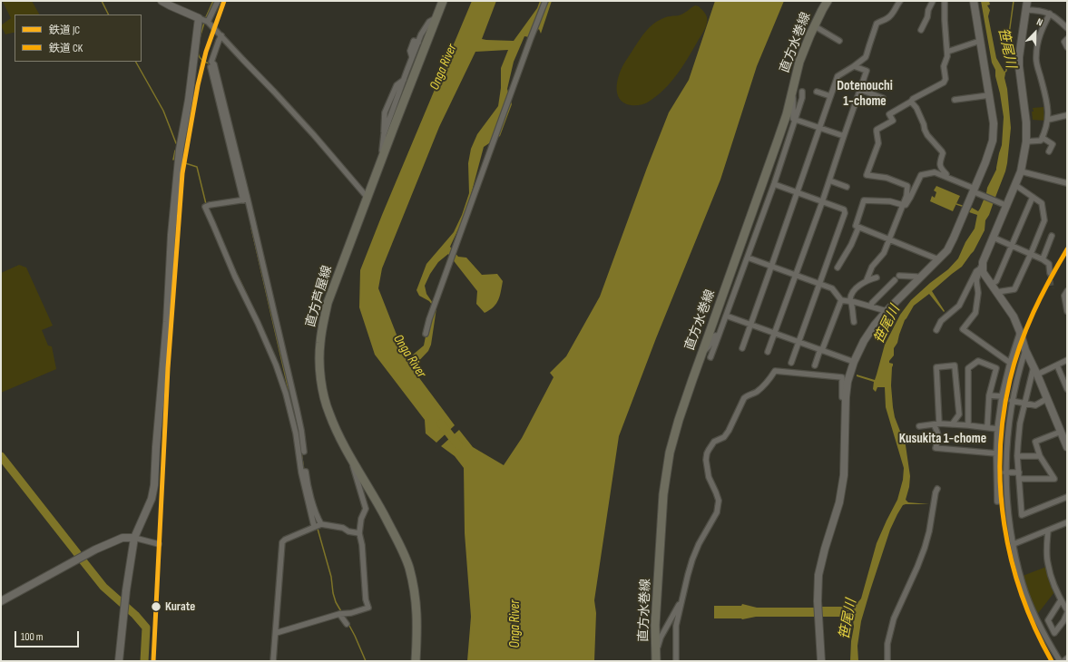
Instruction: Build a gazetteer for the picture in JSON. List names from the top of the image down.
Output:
{
  "streets": {
    "main road": ["直方水巻線", "直方芦屋線"]
  },
  "districts": ["Dotenouchi 1-chome", "Kusukita 1-chome"],
  "water": ["笹尾川", "Onga River"],
  "places": ["Kurate"],
  "lines": ["rail line JC", "rail line CK"],
  "legend": ["鉄道 JC", "鉄道 CK"],
  "scale_bar": "100 m",
  "north": "top right"
}
